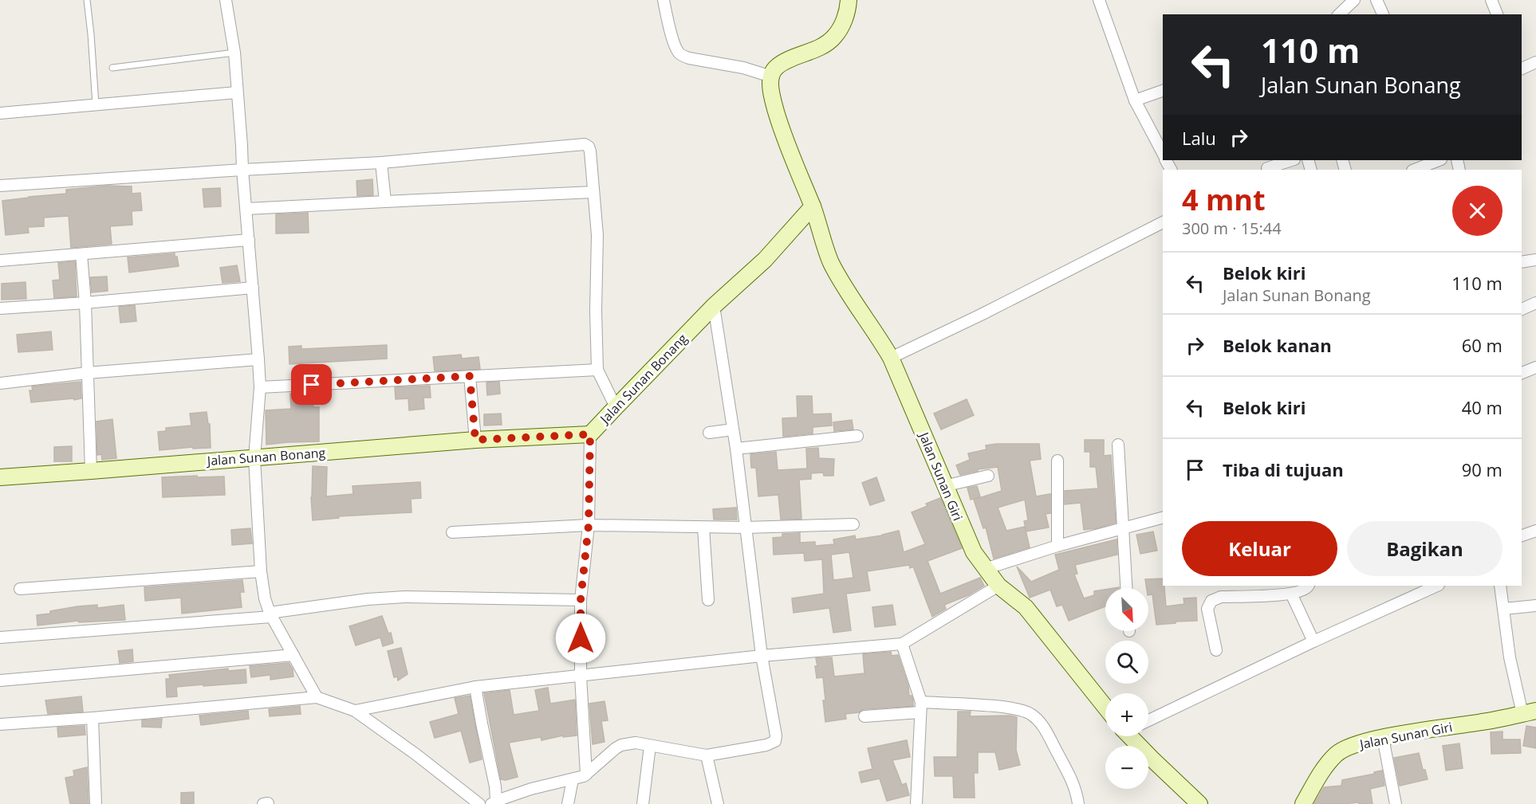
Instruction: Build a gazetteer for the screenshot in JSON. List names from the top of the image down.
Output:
{
  "streets": {
    "street": ["Jalan Sunan Bonang", "Jalan Sunan Giri"]
  },
  "crossings": [
    ["Jalan Sunan Bonang", "Jalan Sunan Giri"]
  ],
  "north": "bottom right",
  "page": {
    "turn": ["110 m", "Jalan Sunan Bonang"],
    "then": "Lalu",
    "heading": ["4 mnt", "300 m · 15:44"],
    "list": [
      {
        "name": "Belok kiri",
        "note": "Jalan Sunan Bonang",
        "value": "110 m"
      },
      {
        "name": "Belok kanan",
        "value": "60 m"
      },
      {
        "name": "Belok kiri",
        "value": "40 m"
      },
      {
        "name": "Tiba di tujuan",
        "value": "90 m"
      }
    ],
    "buttons": ["Keluar", "Bagikan"],
    "map_buttons": ["+", "−"]
  }
}
